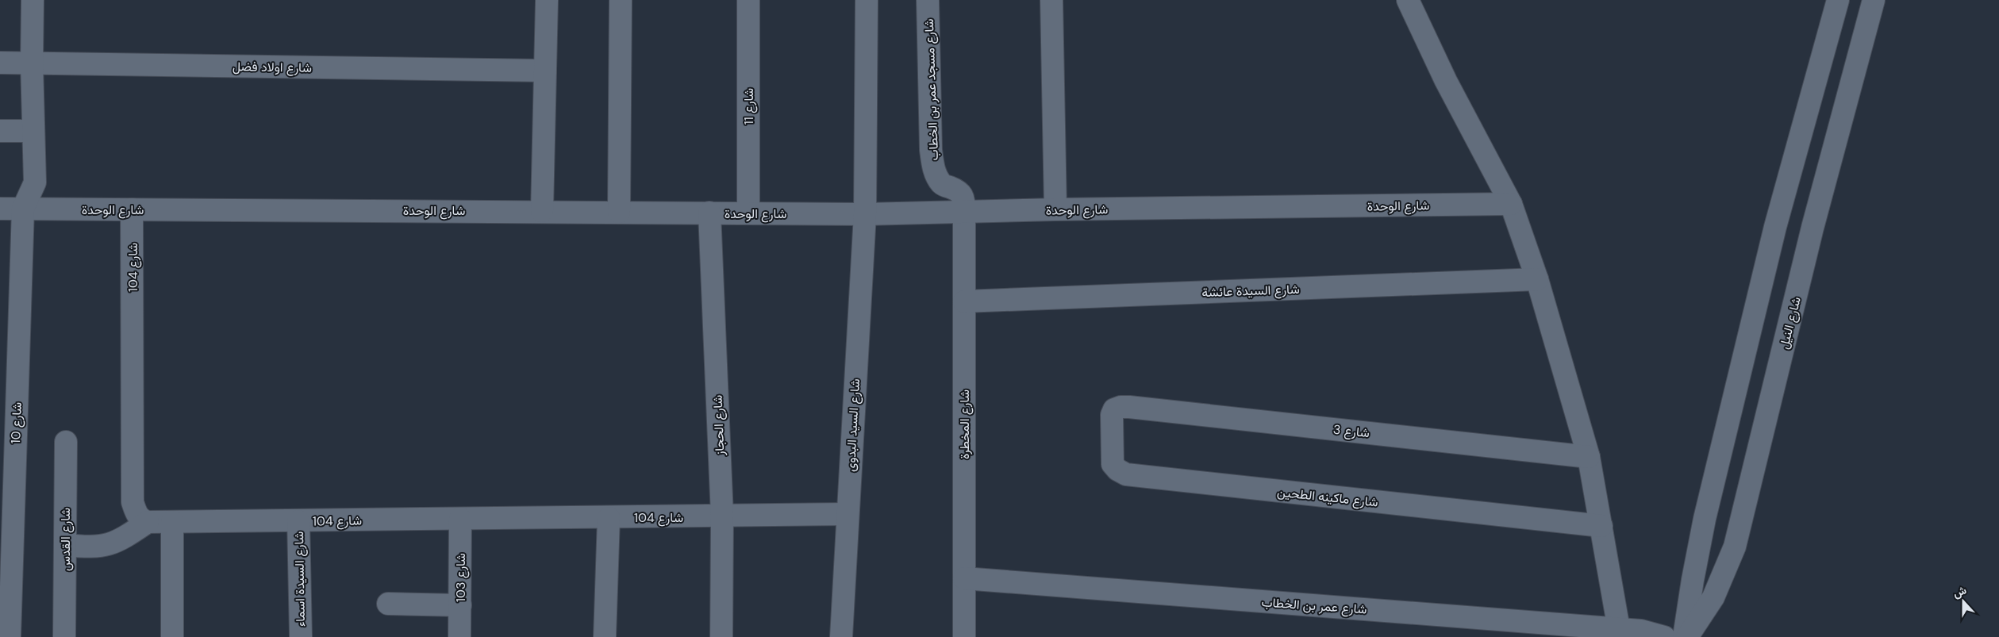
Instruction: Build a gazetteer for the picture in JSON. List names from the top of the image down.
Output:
{
  "streets": {
    "street": [
      "شارع اولاد فضل",
      "شارع مسجد عمر بن الخطاب",
      "شارع 11",
      "شارع الوحدة",
      "شارع 104",
      "شارع السيدة عائشة",
      "شارع النيل",
      "شارع 10",
      "شارع المخطرة",
      "شارع الحجاز",
      "شارع السيد البدوى",
      "شارع 3",
      "شارع ماكينه الطحين",
      "شارع القدس",
      "شارع 103",
      "شارع السيدة اسماء",
      "شارع عمر بن الخطاب"
    ]
  },
  "crossings": [
    ["شارع مسجد عمر بن الخطاب", "شارع الوحدة"],
    ["شارع مسجد عمر بن الخطاب", "شارع المخطرة"],
    ["شارع 11", "شارع الوحدة"],
    ["شارع الوحدة", "شارع 104"],
    ["شارع الوحدة", "شارع 10"],
    ["شارع الوحدة", "شارع المخطرة"],
    ["شارع الوحدة", "شارع الحجاز"],
    ["شارع الوحدة", "شارع السيد البدوى"],
    ["شارع 104", "شارع الحجاز"],
    ["شارع 104", "شارع السيد البدوى"],
    ["شارع 104", "شارع 103"],
    ["شارع 104", "شارع السيدة اسماء"],
    ["شارع السيدة عائشة", "شارع المخطرة"],
    ["شارع المخطرة", "شارع عمر بن الخطاب"],
    ["شارع 3", "شارع ماكينه الطحين"]
  ],
  "north": "top"
}
